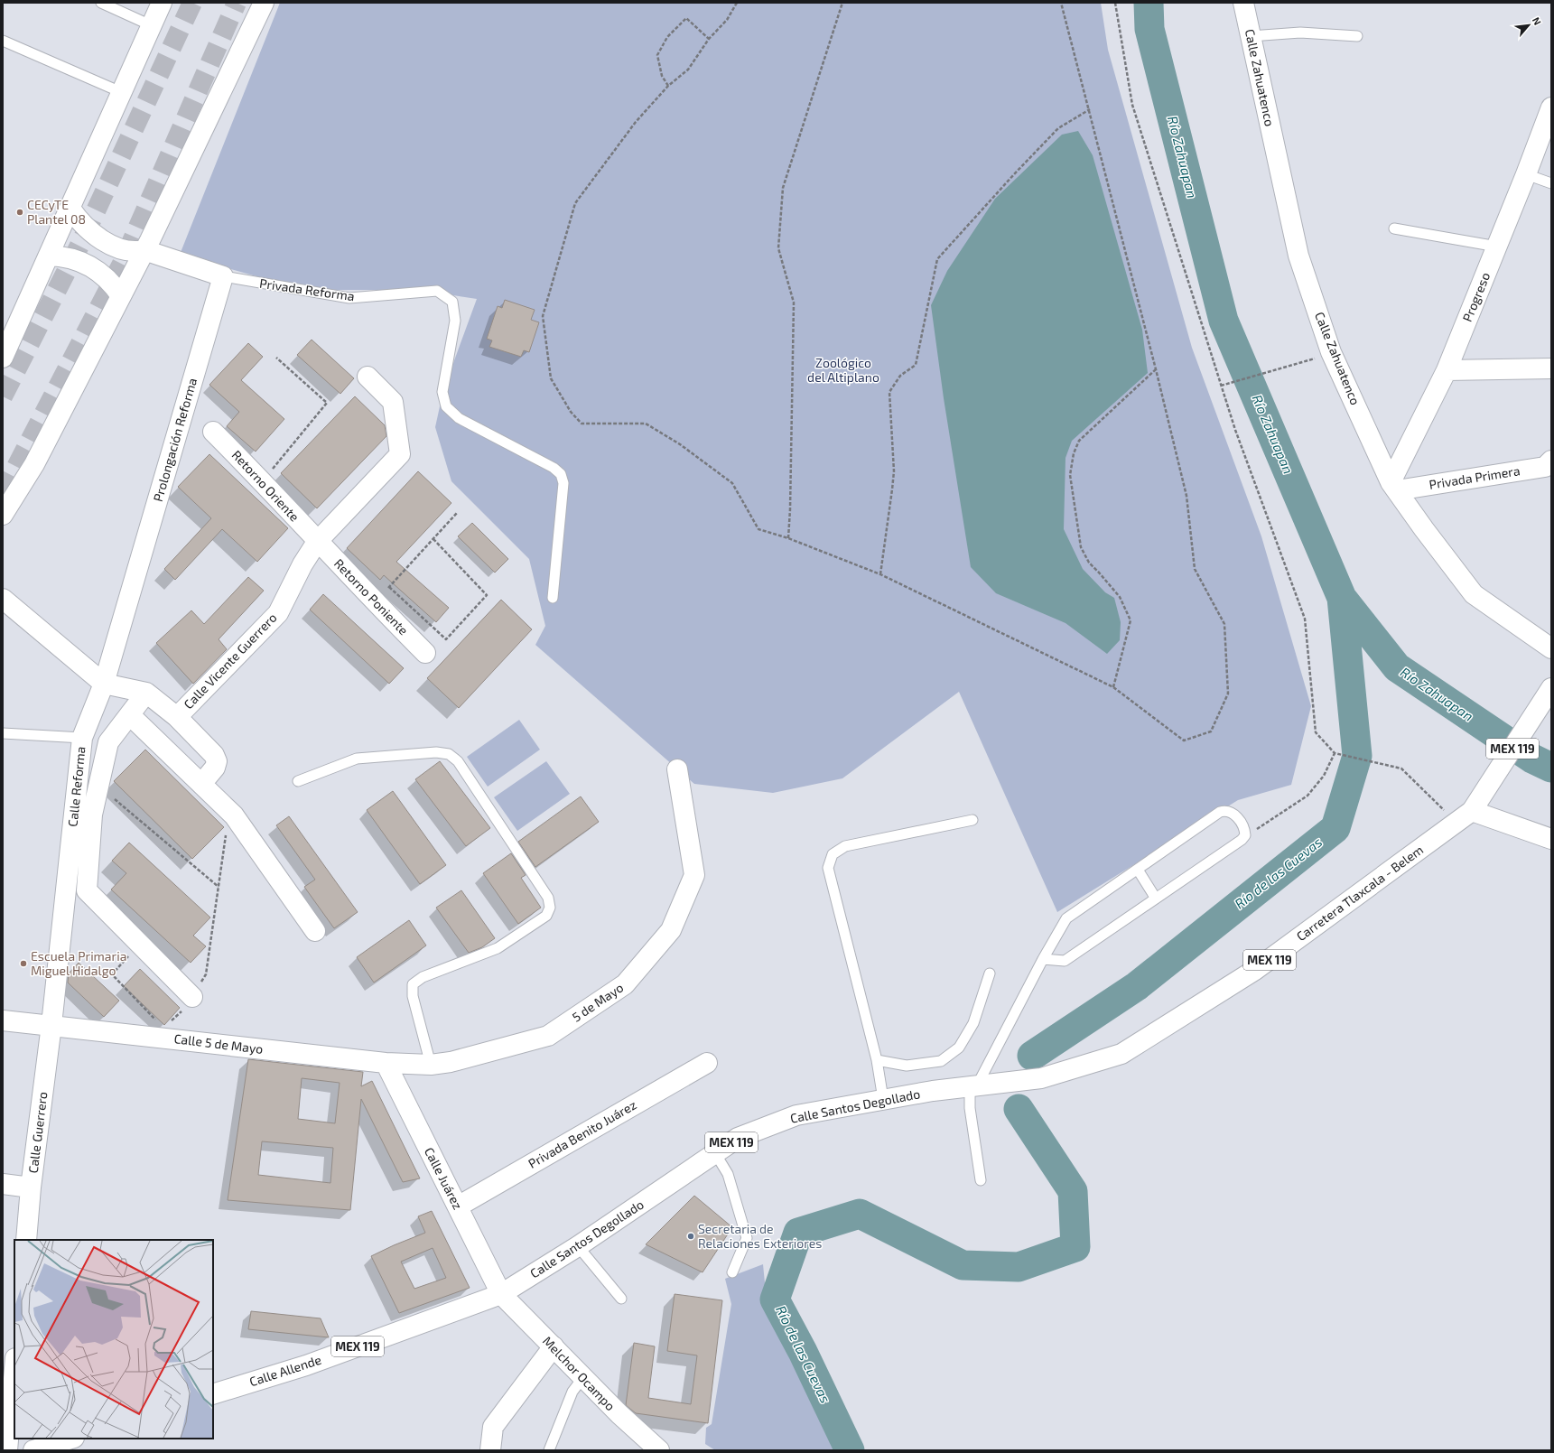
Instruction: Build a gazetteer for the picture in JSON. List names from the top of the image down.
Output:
{
  "streets": {
    "street": [
      "Calle Zahuatenco",
      "Progreso",
      "Prolongación Reforma",
      "Privada Primera",
      "Retorno Oriente",
      "Retorno Poniente",
      "Calle Vicente Guerrero",
      "MEX 119",
      "Calle Reforma",
      "Carretera Tlaxcala - Belem",
      "5 de Mayo",
      "Calle 5 de Mayo",
      "Calle Santos Degollado",
      "Calle Guerrero",
      "Privada Benito Juárez",
      "Calle Juárez",
      "Calle Allende",
      "Melchor Ocampo"
    ],
    "lane": ["Privada Reforma"]
  },
  "crossings": [
    ["Calle Zahuatenco", "Progreso"],
    ["Calle Zahuatenco", "Privada Primera"],
    ["Privada Reforma", "Prolongación Reforma"],
    ["Progreso", "Privada Primera"],
    ["Prolongación Reforma", "Calle Reforma"],
    ["Retorno Oriente", "Retorno Poniente"],
    ["Retorno Oriente", "Calle Vicente Guerrero"],
    ["Retorno Poniente", "Calle Vicente Guerrero"],
    ["Calle Reforma", "Calle 5 de Mayo"],
    ["Calle Reforma", "Calle Guerrero"],
    ["Carretera Tlaxcala - Belem", "Calle Santos Degollado"],
    ["5 de Mayo", "Calle 5 de Mayo"],
    ["5 de Mayo", "Calle Juárez"],
    ["Calle 5 de Mayo", "Calle Guerrero"],
    ["Calle 5 de Mayo", "Calle Juárez"],
    ["Calle Santos Degollado", "Calle Juárez"],
    ["Calle Santos Degollado", "Calle Allende"],
    ["Calle Santos Degollado", "Melchor Ocampo"],
    ["Privada Benito Juárez", "Calle Juárez"],
    ["Calle Juárez", "Calle Allende"],
    ["Calle Juárez", "Melchor Ocampo"],
    ["Calle Allende", "Melchor Ocampo"]
  ],
  "water": ["Río Zahuapan", "Río de las Cuevas"],
  "parks": ["Zoológico del Altiplano"],
  "places": ["CECyTE Plantel 08", "Escuela Primaria Miguel Hidalgo", "Secretaria de Relaciones Exteriores"],
  "north": "top right"
}
